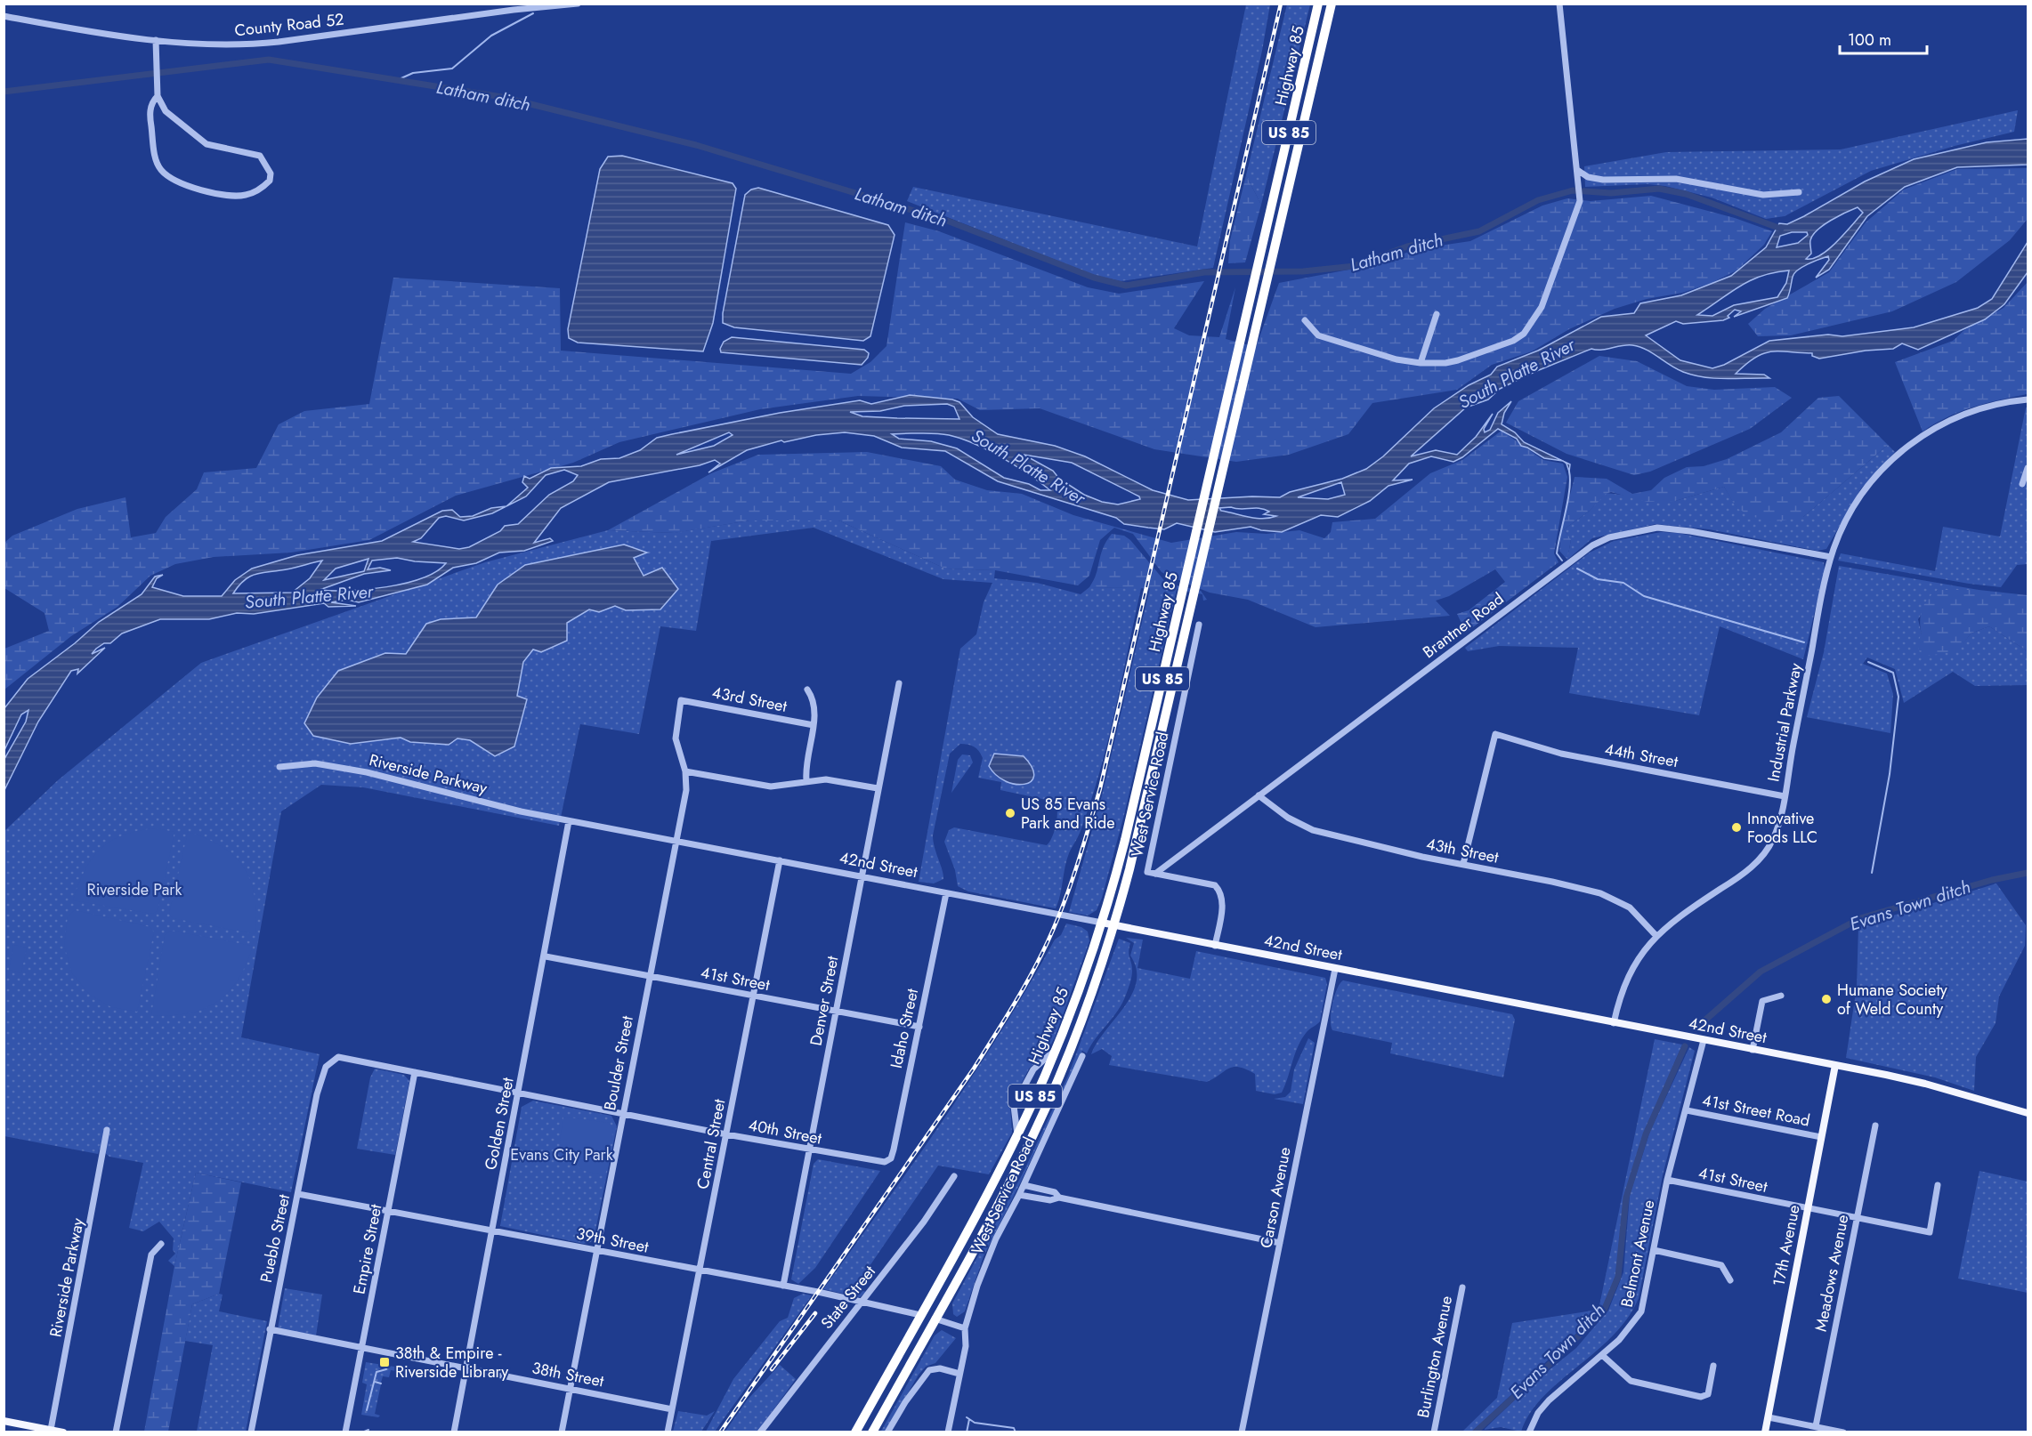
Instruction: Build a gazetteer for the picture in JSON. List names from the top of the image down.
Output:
{
  "streets": {
    "highway": ["Highway 85", "US 85"],
    "main road": ["42nd Street", "17th Avenue"],
    "street": [
      "County Road 52",
      "Brantner Road",
      "43rd Street",
      "Industrial Parkway",
      "44th Street",
      "Riverside Parkway",
      "West Service Road",
      "43th Street",
      "41st Street",
      "Denver Street",
      "Idaho Street",
      "Boulder Street",
      "41st Street Road",
      "Golden Street",
      "40th Street",
      "Central Street",
      "Carson Avenue",
      "Pueblo Street",
      "39th Street",
      "Empire Street",
      "Belmont Avenue",
      "Meadows Avenue",
      "State Street",
      "Burlington Avenue",
      "38th Street"
    ]
  },
  "crossings": [
    ["Highway 85", "42nd Street"],
    ["Highway 85", "39th Street"],
    ["Brantner Road", "Industrial Parkway"],
    ["Brantner Road", "West Service Road"],
    ["Brantner Road", "43th Street"],
    ["43rd Street", "Boulder Street"],
    ["Industrial Parkway", "44th Street"],
    ["Industrial Parkway", "43th Street"],
    ["Industrial Parkway", "42nd Street"],
    ["44th Street", "43th Street"],
    ["Riverside Parkway", "42nd Street"],
    ["Riverside Parkway", "Golden Street"],
    ["West Service Road", "42nd Street"],
    ["42nd Street", "Denver Street"],
    ["42nd Street", "Idaho Street"],
    ["42nd Street", "Boulder Street"],
    ["42nd Street", "Golden Street"],
    ["42nd Street", "Central Street"],
    ["42nd Street", "Carson Avenue"],
    ["42nd Street", "17th Avenue"],
    ["42nd Street", "Belmont Avenue"],
    ["41st Street", "Denver Street"],
    ["41st Street", "Idaho Street"],
    ["41st Street", "Boulder Street"],
    ["41st Street", "Golden Street"],
    ["41st Street", "Central Street"],
    ["41st Street", "17th Avenue"],
    ["41st Street", "Belmont Avenue"],
    ["41st Street", "Meadows Avenue"],
    ["Denver Street", "40th Street"],
    ["Denver Street", "39th Street"],
    ["Idaho Street", "40th Street"],
    ["Boulder Street", "40th Street"],
    ["Boulder Street", "39th Street"],
    ["Boulder Street", "38th Street"],
    ["41st Street Road", "17th Avenue"],
    ["41st Street Road", "Belmont Avenue"],
    ["Golden Street", "40th Street"],
    ["Golden Street", "39th Street"],
    ["Golden Street", "38th Street"],
    ["40th Street", "Central Street"],
    ["40th Street", "Pueblo Street"],
    ["40th Street", "Empire Street"],
    ["Central Street", "39th Street"],
    ["Central Street", "38th Street"],
    ["Pueblo Street", "39th Street"],
    ["Pueblo Street", "38th Street"],
    ["39th Street", "Empire Street"],
    ["39th Street", "State Street"],
    ["Empire Street", "38th Street"]
  ],
  "water": ["Latham ditch", "South Platte River", "Evans Town ditch"],
  "parks": ["Riverside Park", "Evans City Park"],
  "places": {
    "other": ["US 85 Evans Park and Ride", "Innovative Foods LLC", "Humane Society of Weld County"],
    "transit": ["38th & Empire - Riverside Library"]
  },
  "scale_bar": "100 m"
}
